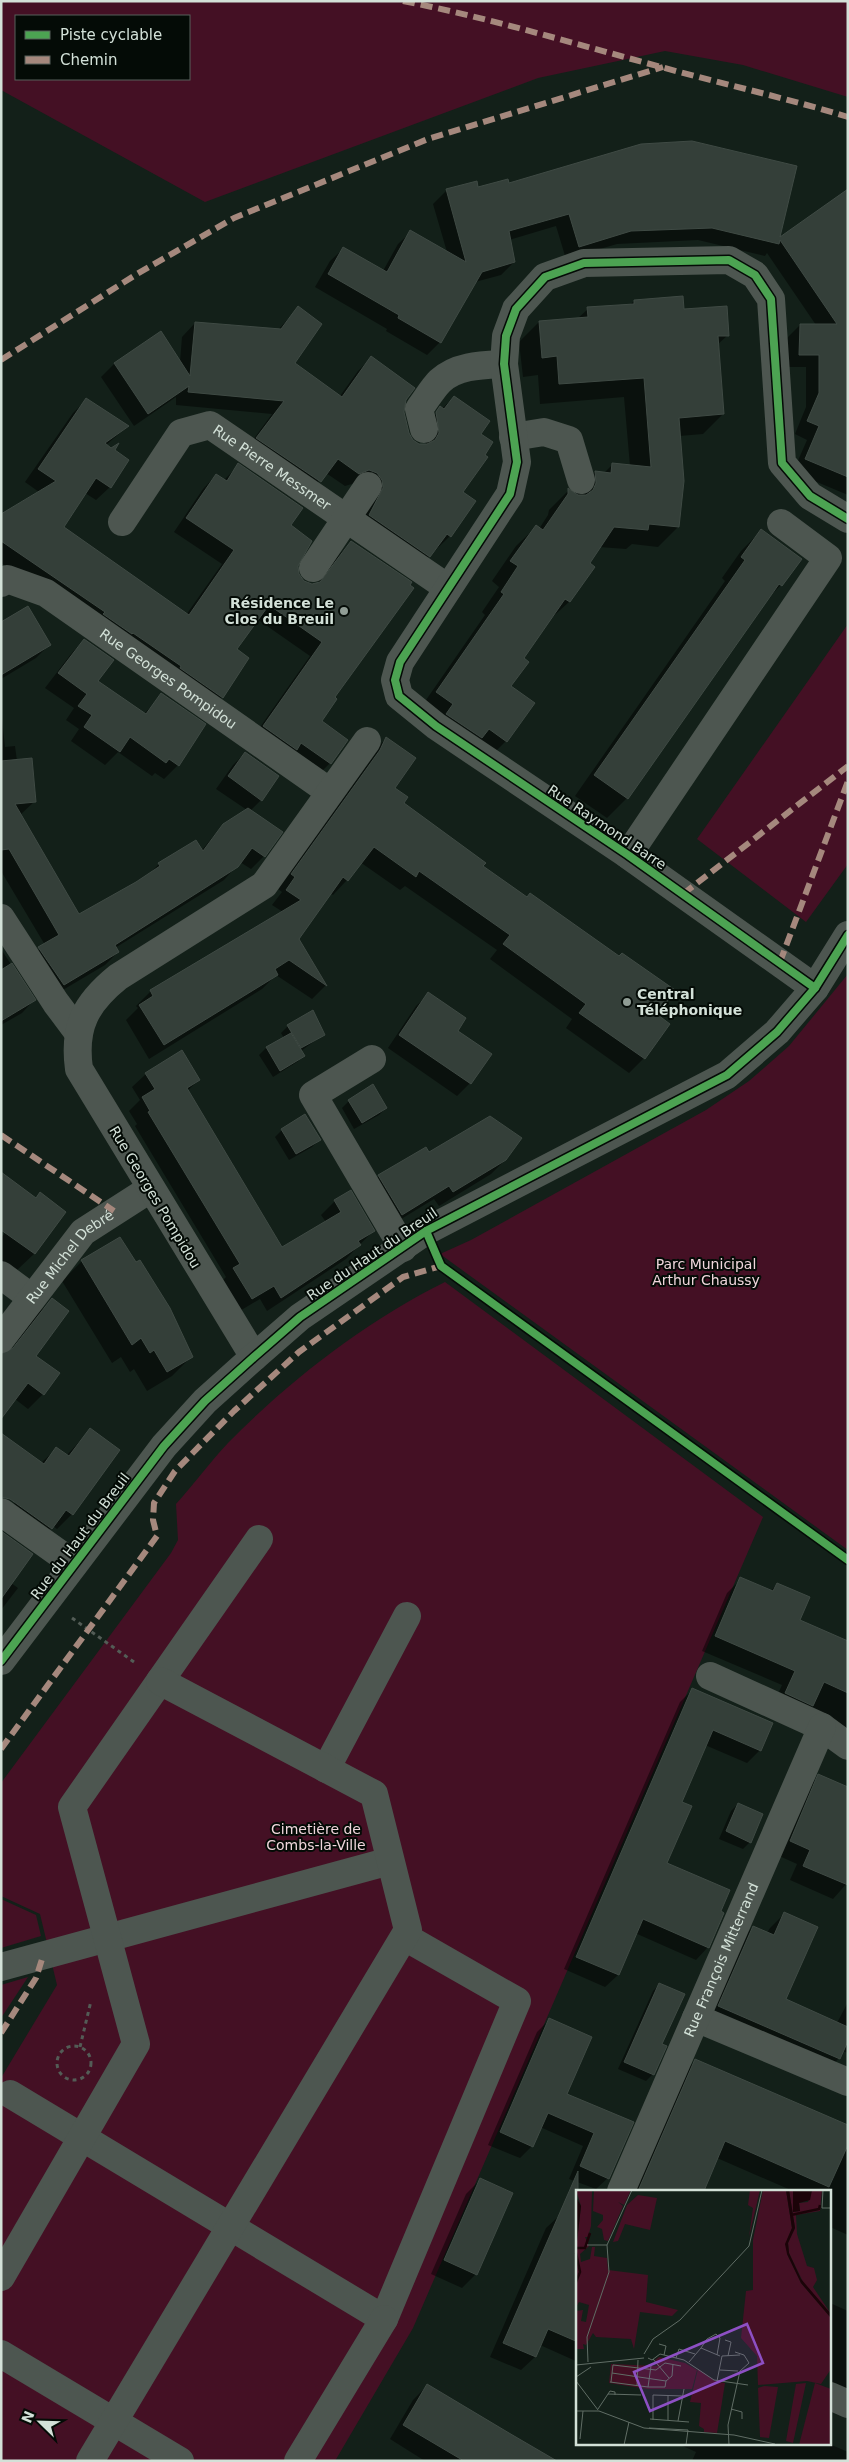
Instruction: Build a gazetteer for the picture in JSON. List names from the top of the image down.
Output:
{
  "streets": {
    "street": [
      "Rue Pierre Messmer",
      "Rue Georges Pompidou",
      "Rue Raymond Barre",
      "Rue du Haut du Breuil",
      "Rue Michel Debré",
      "Rue François Mitterrand"
    ]
  },
  "crossings": [
    ["Rue Pierre Messmer", "Rue Raymond Barre"],
    ["Rue Georges Pompidou", "Rue du Haut du Breuil"],
    ["Rue Georges Pompidou", "Rue Michel Debré"],
    ["Rue Raymond Barre", "Rue du Haut du Breuil"]
  ],
  "parks": ["Parc Municipal Arthur Chaussy", "Cimetière de Combs-la-Ville"],
  "places": ["Résidence Le Clos du Breuil", "Central Téléphonique"],
  "legend": ["Piste cyclable", "Chemin"],
  "north": "top left"
}
